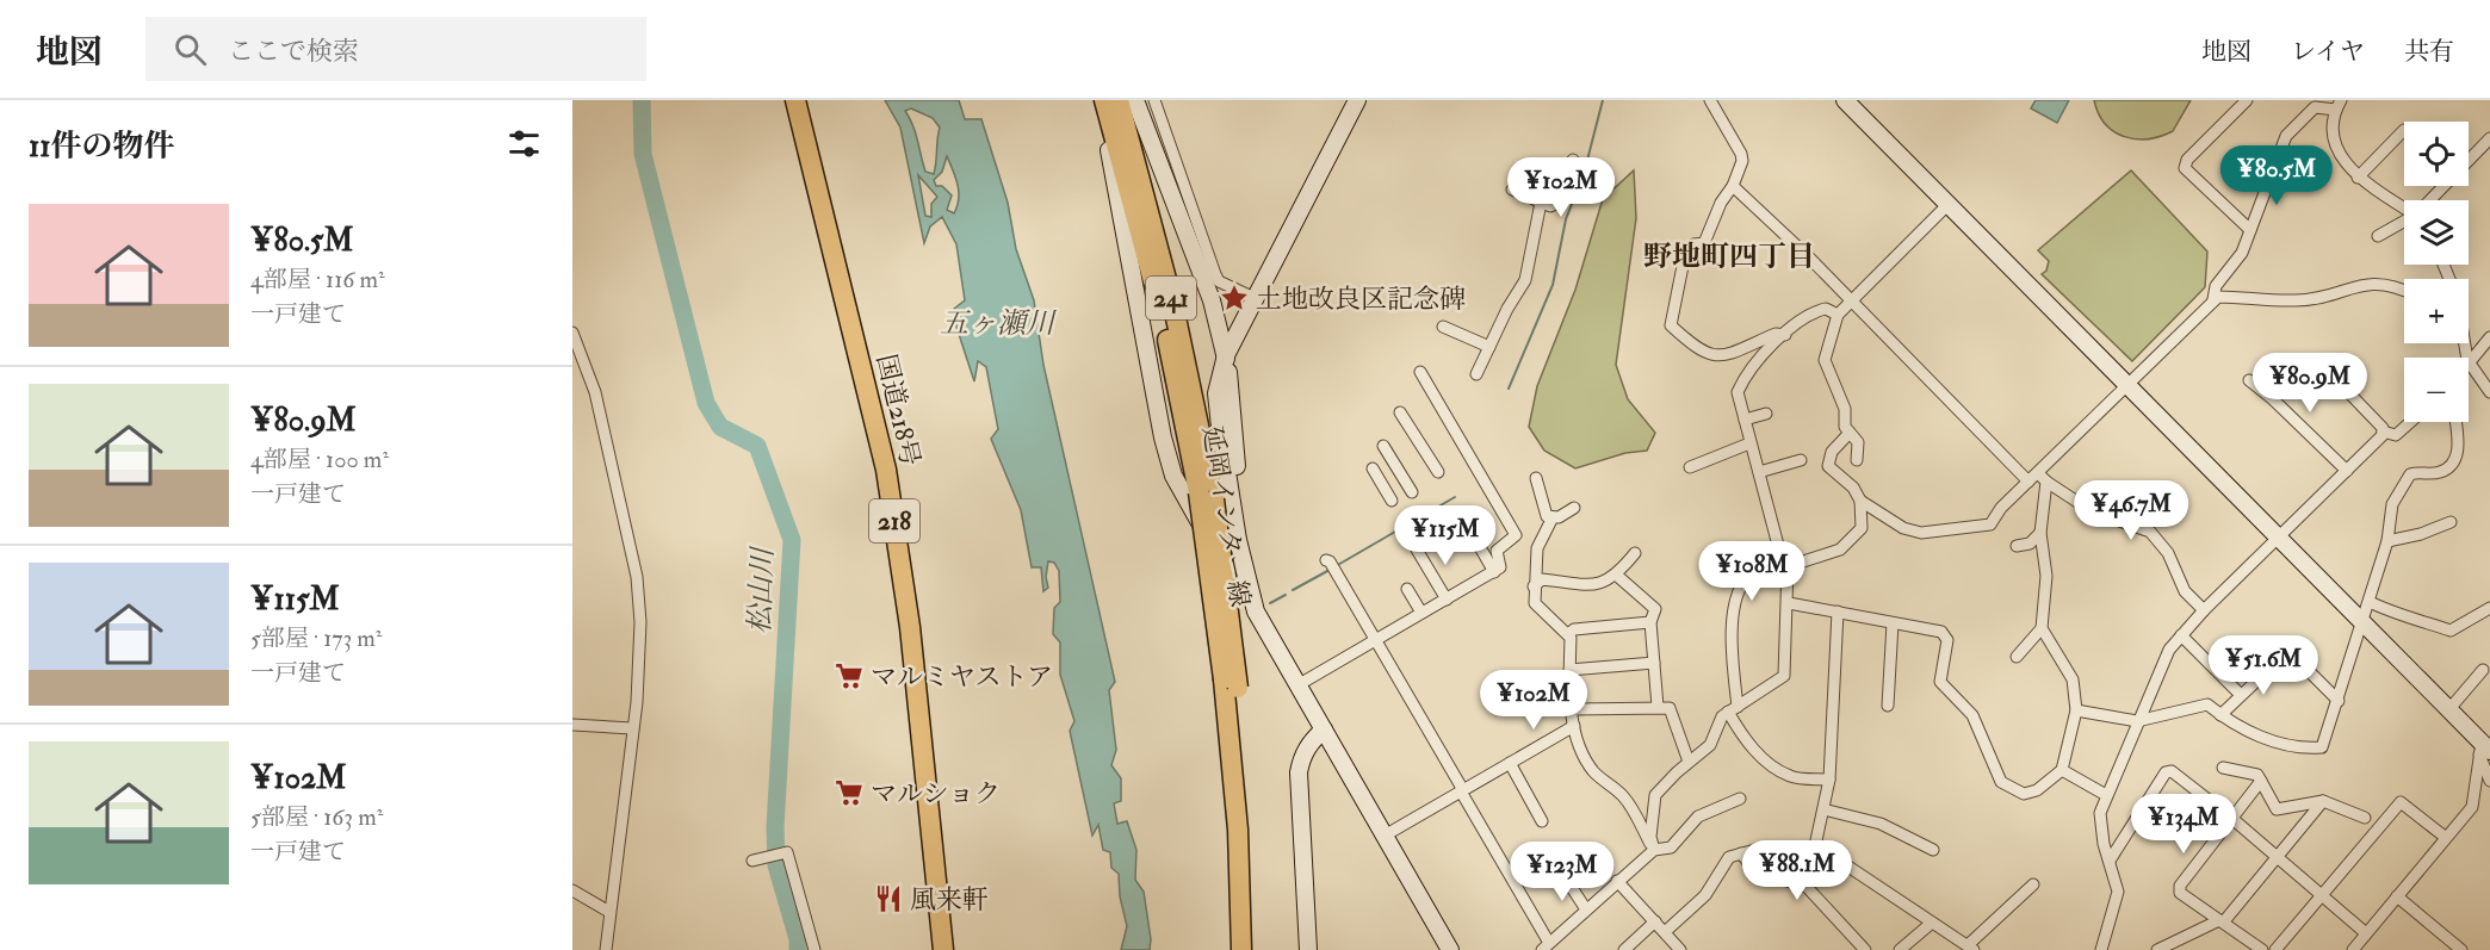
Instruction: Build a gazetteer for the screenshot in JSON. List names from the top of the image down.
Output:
{
  "streets": {
    "highway": [
      "241",
      "国道218号",
      "延岡インター線",
      "218"
    ]
  },
  "districts": ["野地町四丁目"],
  "water": ["五ヶ瀬川", "松山川"],
  "places": {
    "place": ["土地改良区記念碑"],
    "supermarket": ["マルミヤストア", "マルショク"],
    "restaurant": ["風来軒"]
  },
  "page": {
    "header": "地図",
    "search": "ここで検索",
    "nav": ["地図", "レイヤ", "共有"],
    "heading": "11件の物件",
    "map_buttons": ["+", "−"],
    "price": [
      "¥80.5M",
      "¥102M",
      "¥80.9M",
      "¥46.7M",
      "¥115M",
      "¥108M",
      "¥51.6M",
      "¥102M",
      "¥134M",
      "¥88.1M",
      "¥123M"
    ],
    "list": [
      {
        "name": "¥80.5M",
        "note": "4部屋 · 116 m² · 一戸建て"
      },
      {
        "name": "¥80.9M",
        "note": "4部屋 · 100 m² · 一戸建て"
      },
      {
        "name": "¥115M",
        "note": "5部屋 · 173 m² · 一戸建て"
      },
      {
        "name": "¥102M",
        "note": "5部屋 · 163 m² · 一戸建て"
      }
    ]
  }
}
